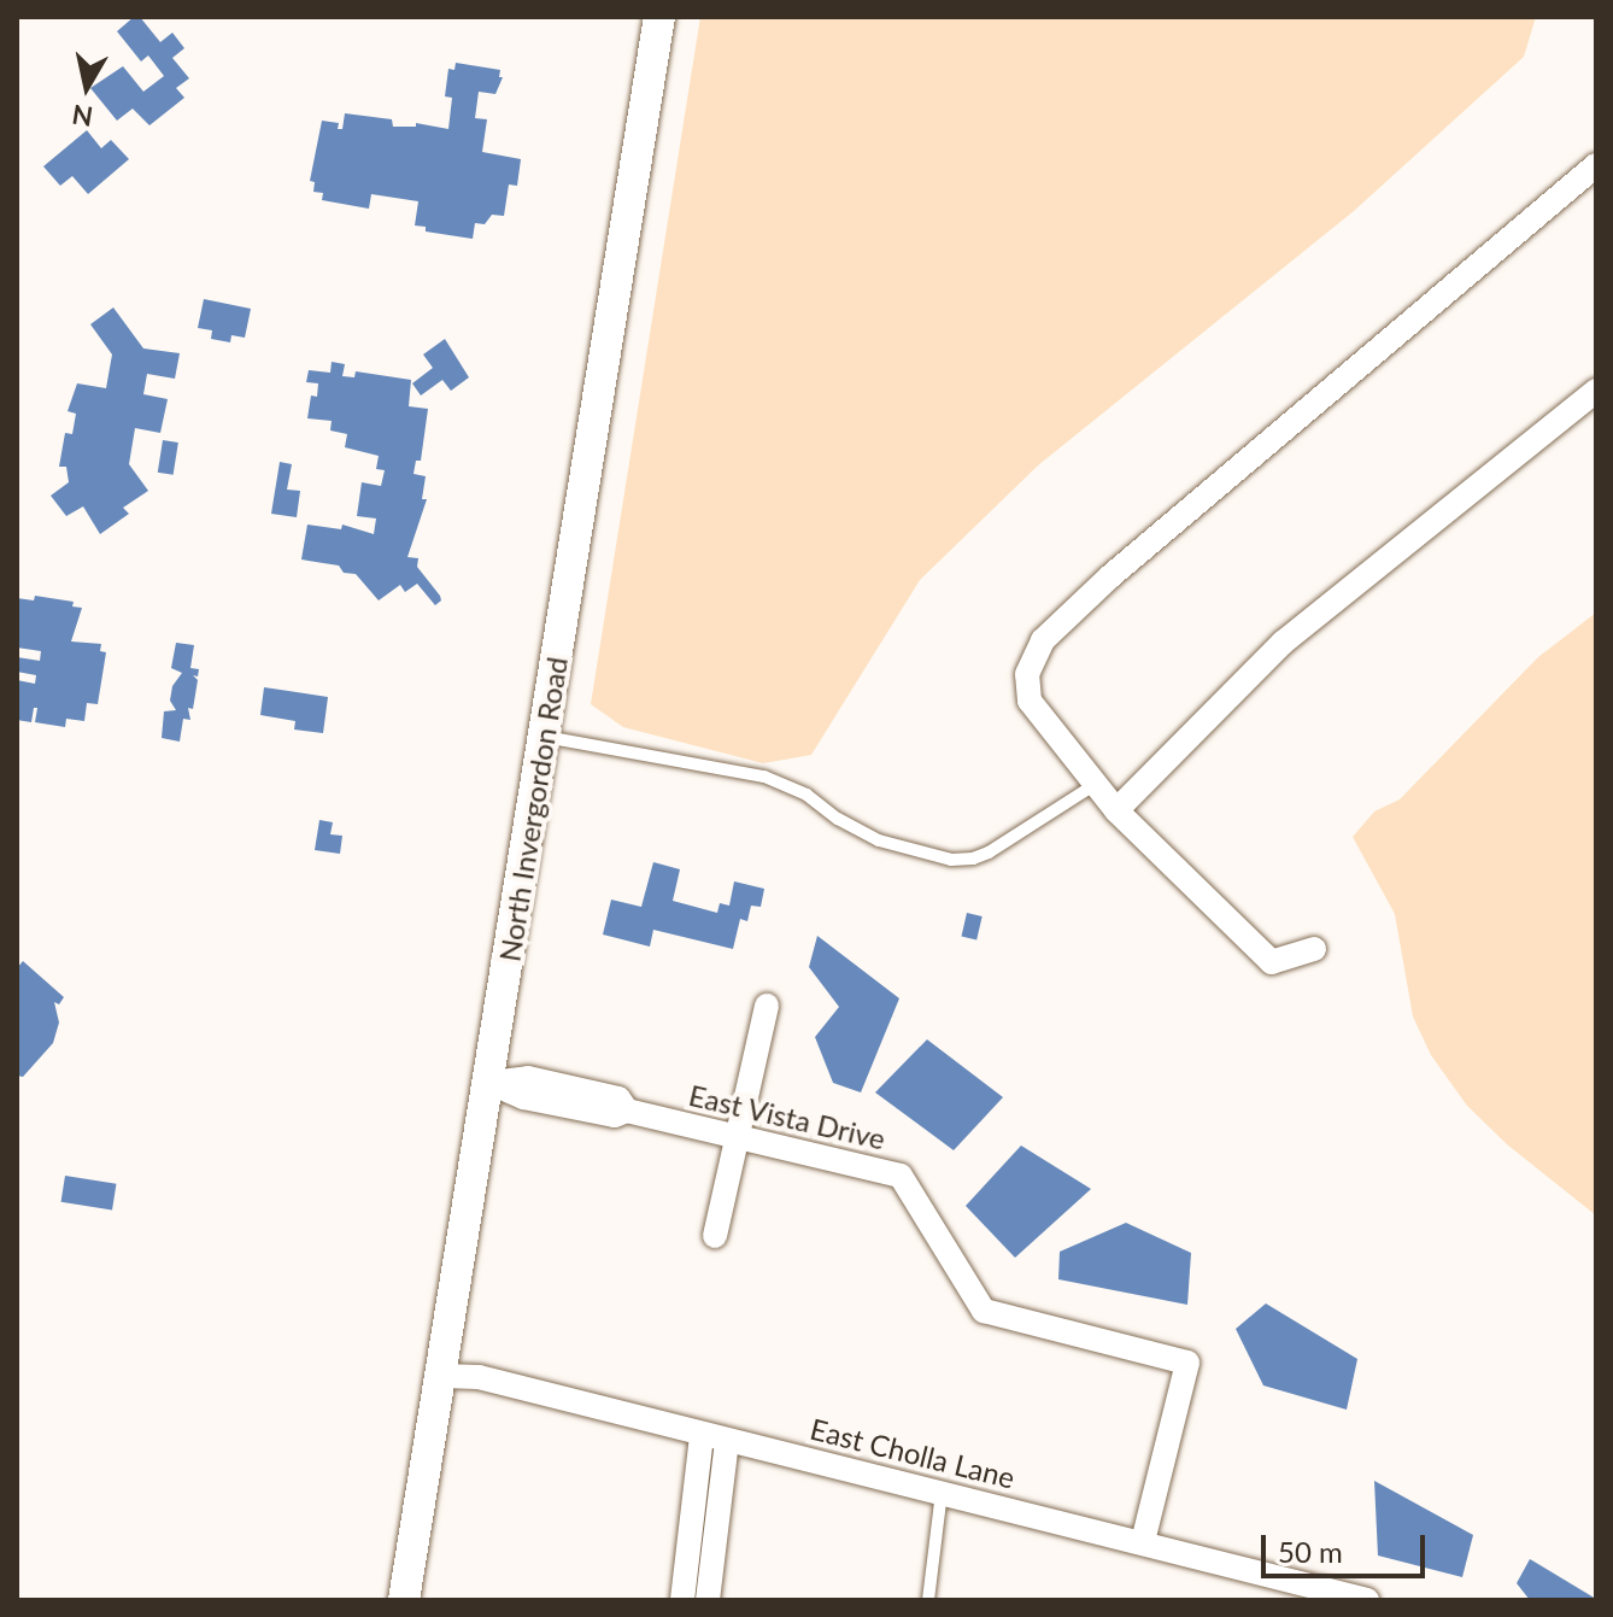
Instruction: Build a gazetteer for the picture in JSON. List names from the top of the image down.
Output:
{
  "streets": {
    "street": ["North Invergordon Road", "East Vista Drive", "East Cholla Lane"]
  },
  "crossings": [
    ["North Invergordon Road", "East Vista Drive"],
    ["North Invergordon Road", "East Cholla Lane"],
    ["East Vista Drive", "East Cholla Lane"]
  ],
  "scale_bar": "50 m",
  "north": "bottom"
}
